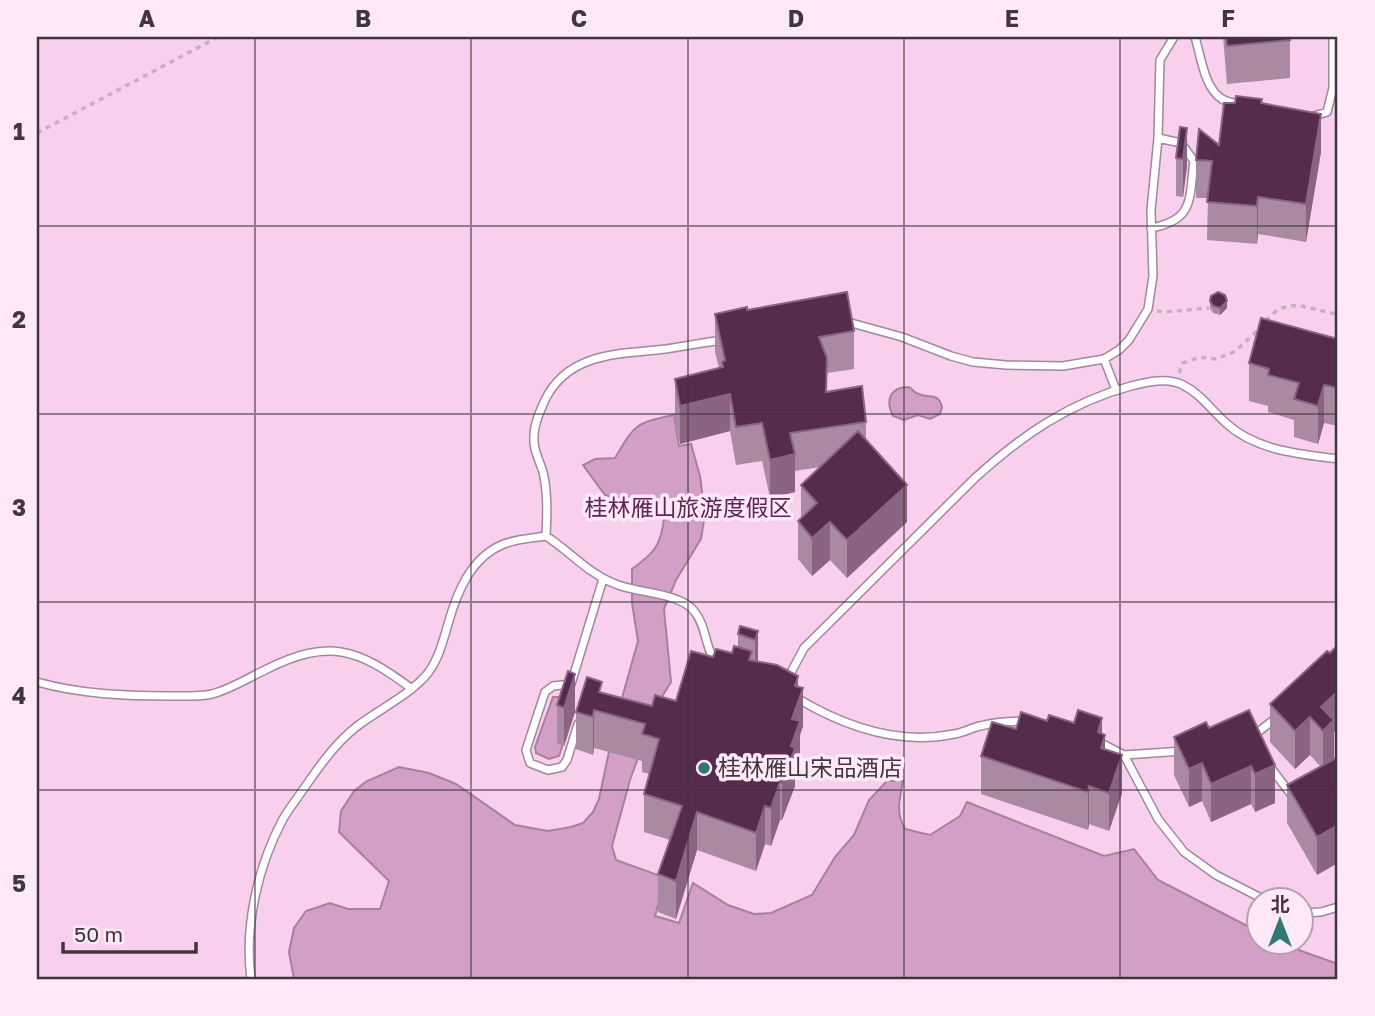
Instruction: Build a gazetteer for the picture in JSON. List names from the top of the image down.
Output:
{
  "parks": ["桂林雁山旅游度假区"],
  "places": ["桂林雁山宋品酒店"],
  "scale_bar": "50 m",
  "north": "top",
  "grid": {
    "columns": [
      "A",
      "B",
      "C",
      "D",
      "E",
      "F"
    ],
    "rows": [
      "1",
      "2",
      "3",
      "4",
      "5"
    ]
  }
}
